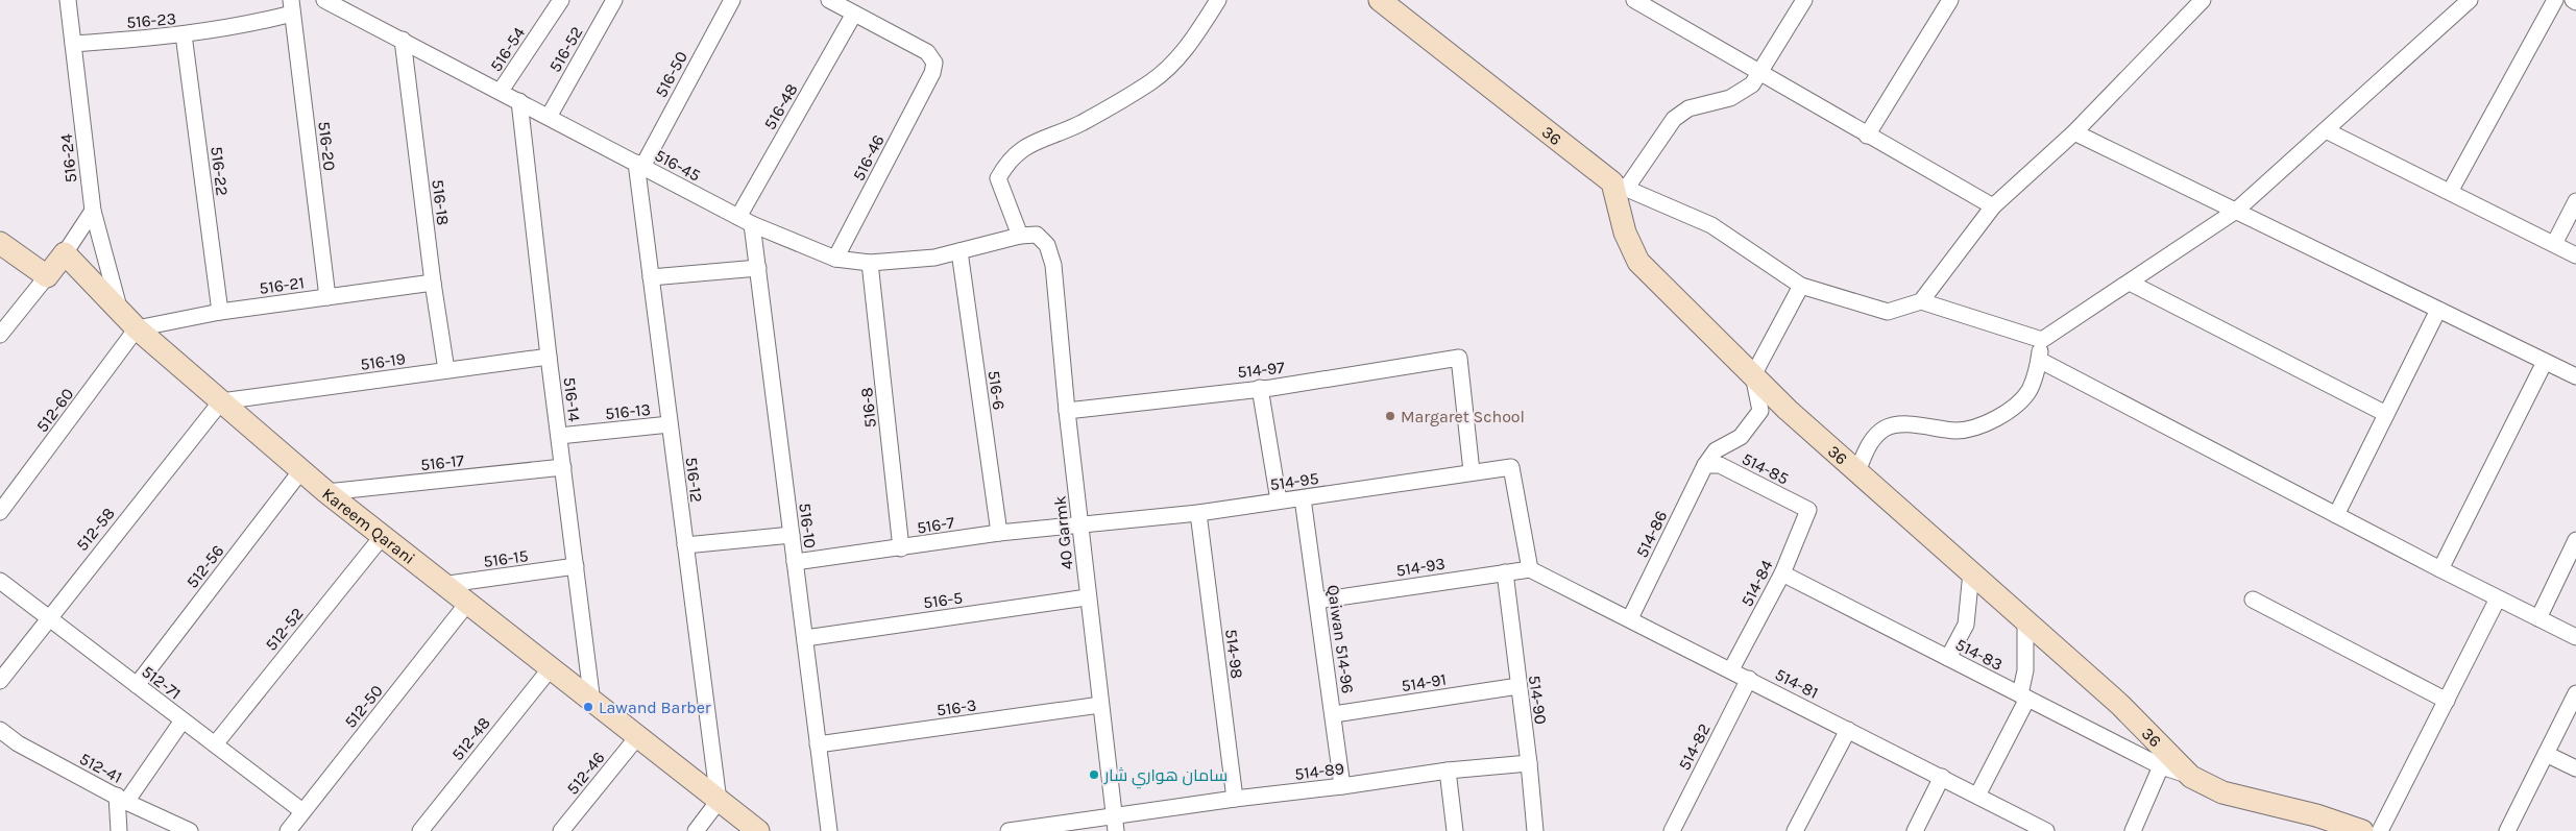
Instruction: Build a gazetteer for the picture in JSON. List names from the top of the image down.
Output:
{
  "streets": {
    "street": [
      "516-23",
      "516-54",
      "516-52",
      "516-50",
      "516-48",
      "36",
      "516-20",
      "516-46",
      "516-24",
      "516-45",
      "516-22",
      "516-18",
      "516-21",
      "516-19",
      "514-97",
      "516-6",
      "516-14",
      "516-8",
      "512-60",
      "516-13",
      "516-17",
      "514-85",
      "516-12",
      "514-95",
      "516-7",
      "516-10",
      "Kareem Qarani",
      "512-58",
      "40 Garmk",
      "514-86",
      "516-15",
      "512-56",
      "514-93",
      "514-84",
      "516-5",
      "512-52",
      "Qaiwan 514-96",
      "514-98",
      "514-83",
      "512-71",
      "514-91",
      "514-81",
      "514-90",
      "512-50",
      "516-3",
      "512-48",
      "514-82",
      "512-41",
      "514-89",
      "512-46"
    ]
  },
  "crossings": [
    ["516-23", "516-20"],
    ["516-23", "516-24"],
    ["516-23", "516-22"],
    ["516-54", "516-45"],
    ["516-52", "516-45"],
    ["516-50", "516-45"],
    ["516-50", "516-12"],
    ["516-48", "516-46"],
    ["516-48", "516-45"],
    ["516-48", "516-10"],
    ["36", "514-86"],
    ["36", "514-83"],
    ["516-20", "516-21"],
    ["516-46", "516-45"],
    ["516-24", "Kareem Qarani"],
    ["516-45", "516-18"],
    ["516-45", "516-6"],
    ["516-45", "516-14"],
    ["516-45", "516-8"],
    ["516-45", "516-12"],
    ["516-45", "516-10"],
    ["516-45", "40 Garmk"],
    ["516-22", "516-21"],
    ["516-18", "516-21"],
    ["516-18", "516-19"],
    ["516-21", "512-60"],
    ["516-21", "Kareem Qarani"],
    ["516-19", "516-14"],
    ["516-19", "Kareem Qarani"],
    ["516-19", "512-58"],
    ["514-97", "514-95"],
    ["514-97", "40 Garmk"],
    ["516-6", "516-7"],
    ["516-14", "516-13"],
    ["516-14", "516-17"],
    ["516-14", "Kareem Qarani"],
    ["516-14", "516-15"],
    ["516-8", "516-7"],
    ["512-60", "Kareem Qarani"],
    ["516-13", "516-12"],
    ["516-17", "Kareem Qarani"],
    ["514-85", "514-86"],
    ["514-85", "514-84"],
    ["516-12", "Kareem Qarani"],
    ["514-95", "516-7"],
    ["514-95", "40 Garmk"],
    ["514-95", "514-93"],
    ["514-95", "Qaiwan 514-96"],
    ["514-95", "514-98"],
    ["514-95", "514-81"],
    ["516-7", "516-10"],
    ["516-7", "40 Garmk"],
    ["516-10", "516-5"],
    ["516-10", "516-3"],
    ["Kareem Qarani", "512-58"],
    ["Kareem Qarani", "516-15"],
    ["Kareem Qarani", "512-56"],
    ["Kareem Qarani", "512-52"],
    ["Kareem Qarani", "512-50"],
    ["Kareem Qarani", "512-48"],
    ["Kareem Qarani", "512-46"],
    ["512-58", "512-71"],
    ["40 Garmk", "516-5"],
    ["40 Garmk", "516-3"],
    ["40 Garmk", "514-89"],
    ["514-86", "514-81"],
    ["512-56", "512-71"],
    ["514-93", "Qaiwan 514-96"],
    ["514-93", "514-81"],
    ["514-93", "514-90"],
    ["514-84", "514-83"],
    ["514-84", "514-81"],
    ["512-52", "512-71"],
    ["Qaiwan 514-96", "514-91"],
    ["Qaiwan 514-96", "514-89"],
    ["514-98", "514-89"],
    ["512-71", "512-50"],
    ["514-91", "514-90"],
    ["514-81", "514-82"],
    ["514-90", "514-89"]
  ],
  "places": ["Margaret School", "Lawand Barber", "سامان هواري شار"]
}
